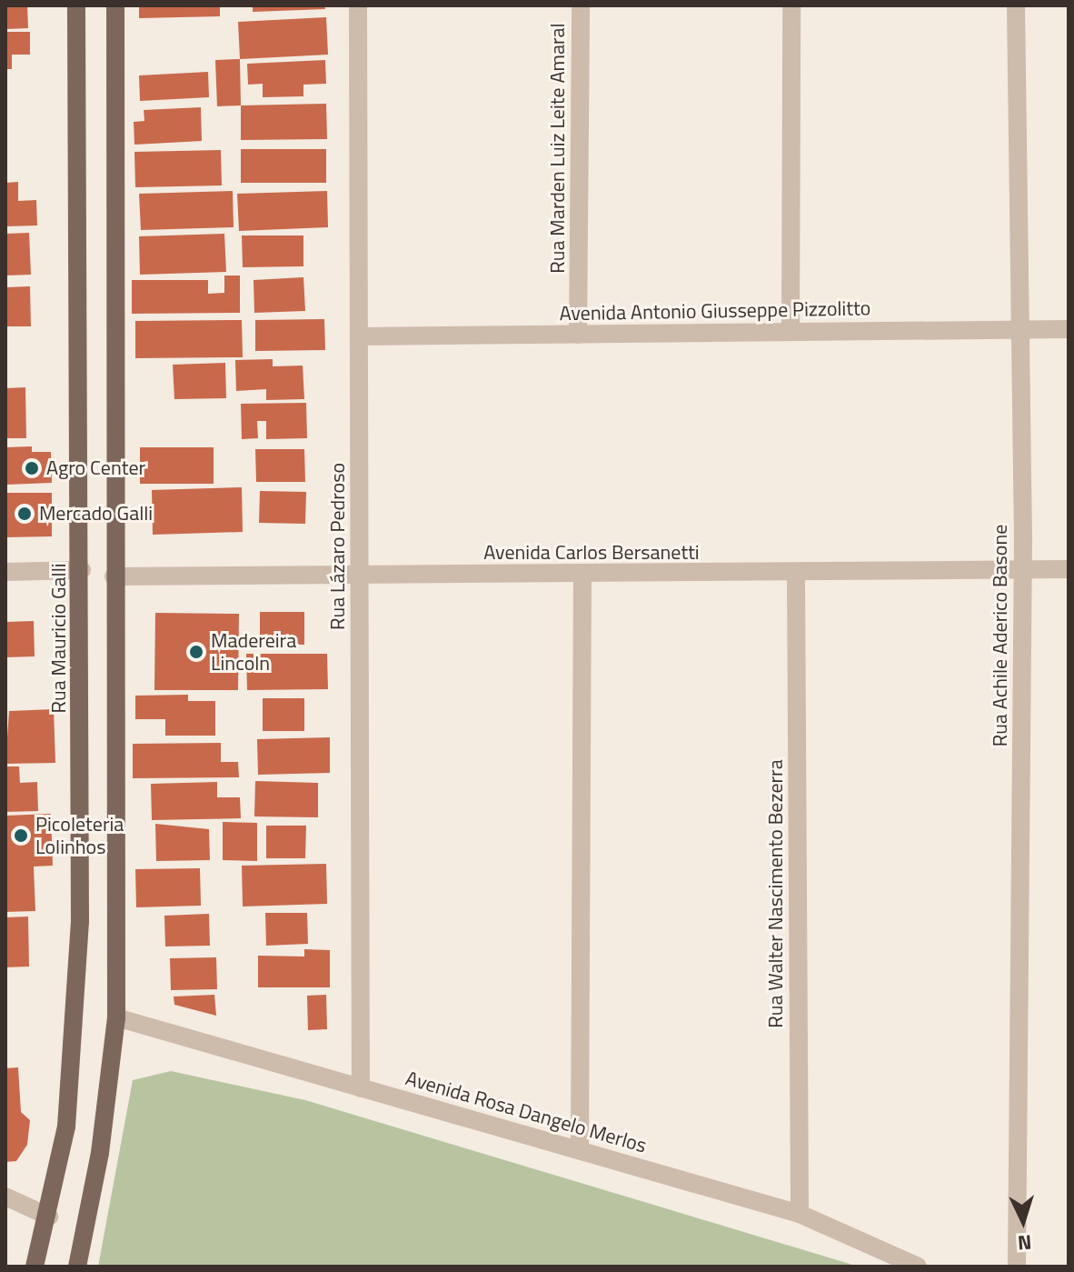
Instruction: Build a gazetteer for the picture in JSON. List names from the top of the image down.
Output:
{
  "streets": {
    "main road": ["Rua Mauricio Galli"],
    "street": [
      "Rua Marden Luiz Leite Amaral",
      "Avenida Antonio Giusseppe Pizzolitto",
      "Rua Lázaro Pedroso",
      "Avenida Carlos Bersanetti",
      "Rua Achile Aderico Basone",
      "Rua Walter Nascimento Bezerra",
      "Avenida Rosa Dangelo Merlos"
    ]
  },
  "crossings": [
    ["Rua Marden Luiz Leite Amaral", "Avenida Antonio Giusseppe Pizzolitto"],
    ["Avenida Antonio Giusseppe Pizzolitto", "Rua Lázaro Pedroso"],
    ["Avenida Antonio Giusseppe Pizzolitto", "Rua Achile Aderico Basone"],
    ["Rua Lázaro Pedroso", "Avenida Carlos Bersanetti"],
    ["Rua Lázaro Pedroso", "Avenida Rosa Dangelo Merlos"],
    ["Avenida Carlos Bersanetti", "Rua Achile Aderico Basone"],
    ["Avenida Carlos Bersanetti", "Rua Walter Nascimento Bezerra"],
    ["Rua Walter Nascimento Bezerra", "Avenida Rosa Dangelo Merlos"]
  ],
  "places": [
    "Agro Center",
    "Mercado Galli",
    "Madereira Lincoln",
    "Picoleteria Lolinhos"
  ],
  "north": "bottom"
}
